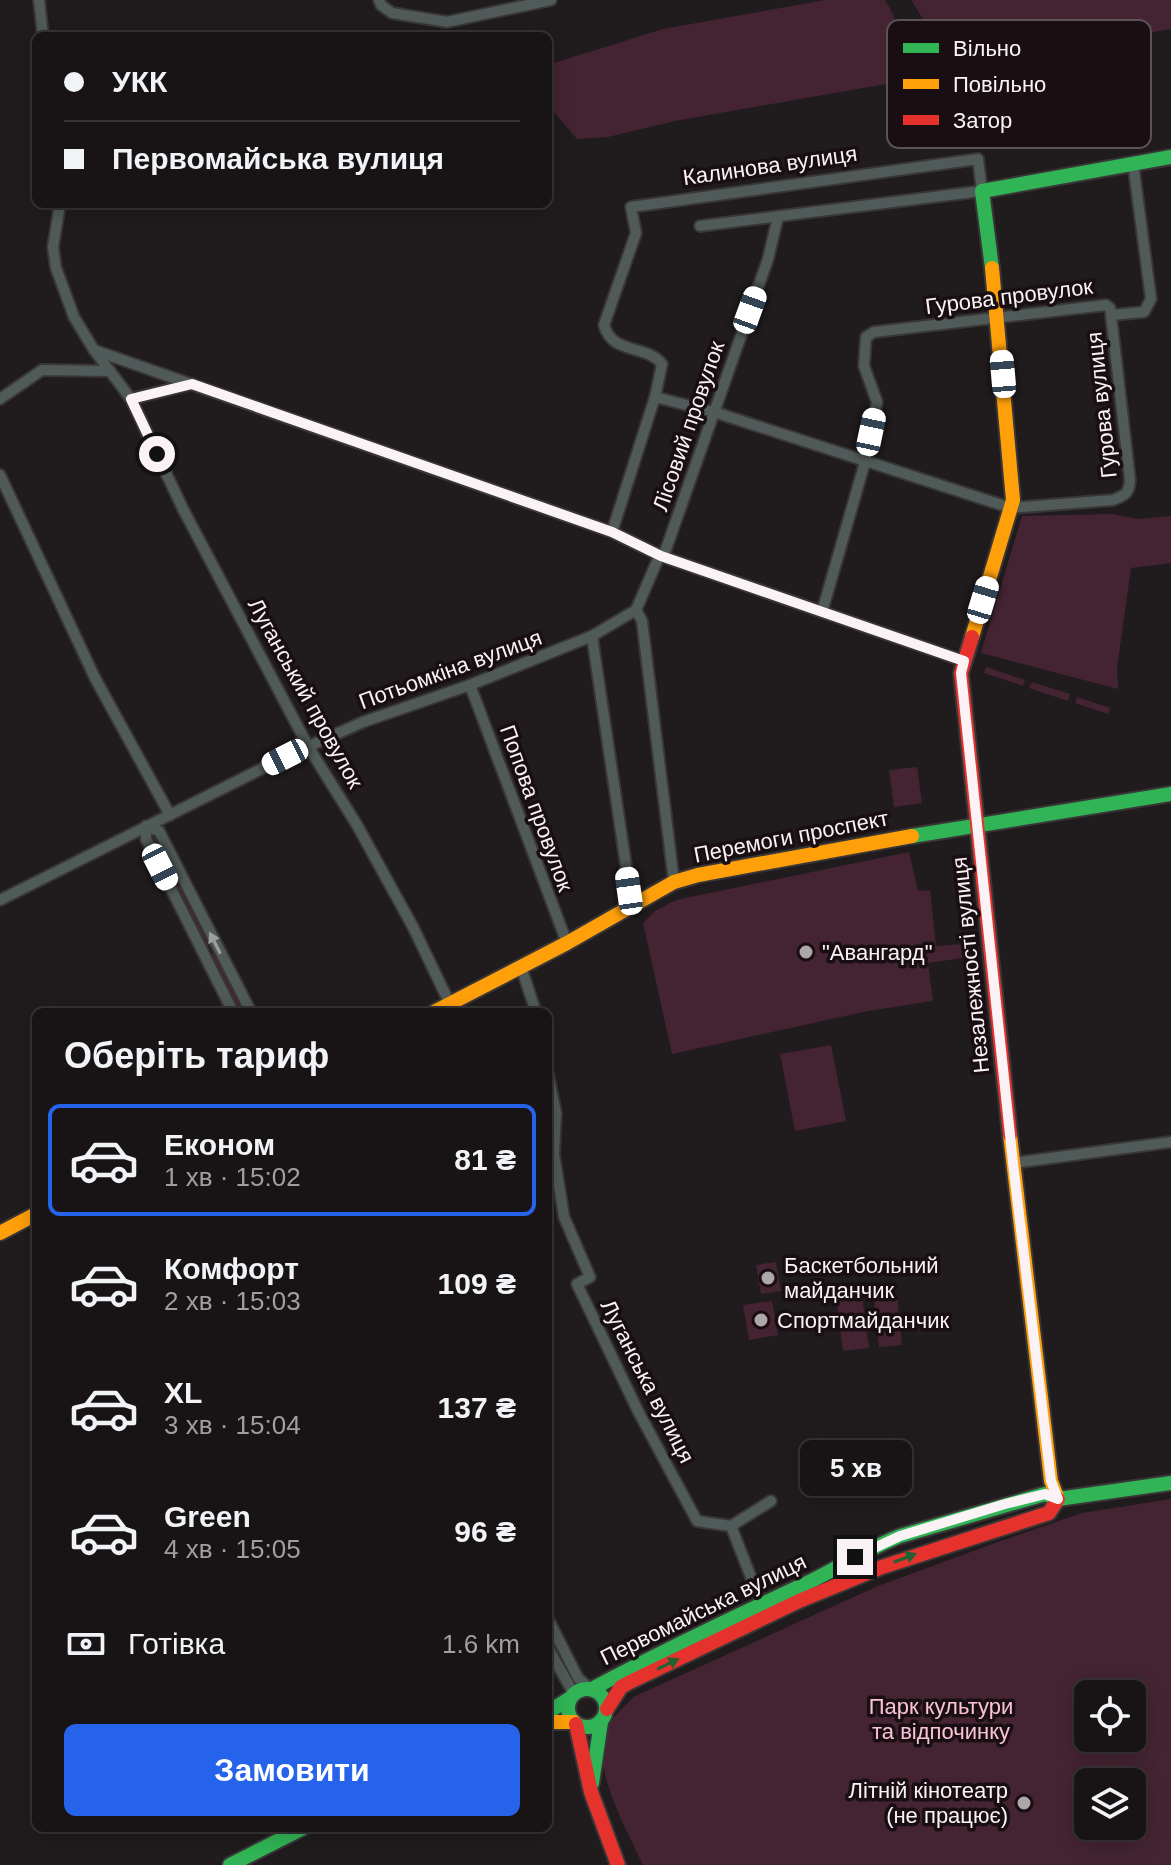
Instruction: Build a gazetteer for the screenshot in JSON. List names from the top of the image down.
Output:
{
  "streets": {
    "main road": ["Перемоги проспект", "Незалежності вулиця", "Первомайська вулиця"],
    "street": [
      "Калинова вулиця",
      "Гурова провулок",
      "Гурова вулиця",
      "Лісовий провулок",
      "Потьомкіна вулиця",
      "Луганський провулок",
      "Попова провулок",
      "Луганська вулиця"
    ]
  },
  "crossings": [
    ["Калинова вулиця", "Незалежності вулиця"],
    ["Гурова провулок", "Гурова вулиця"],
    ["Гурова провулок", "Незалежності вулиця"],
    ["Гурова вулиця", "Незалежності вулиця"],
    ["Лісовий провулок", "Потьомкіна вулиця"],
    ["Потьомкіна вулиця", "Луганський провулок"],
    ["Потьомкіна вулиця", "Попова провулок"],
    ["Луганський провулок", "Перемоги проспект"],
    ["Попова провулок", "Перемоги проспект"],
    ["Перемоги проспект", "Незалежності вулиця"],
    ["Незалежності вулиця", "Первомайська вулиця"]
  ],
  "parks": ["Парк культури та відпочинку"],
  "places": [
    "\"Авангард\"",
    "Баскетбольний майданчик",
    "Спортмайданчик",
    "Літній кінотеатр (не працює)"
  ],
  "legend": ["Вільно", "Повільно", "Затор"],
  "page": {
    "banner": ["УКК", "Первомайська вулиця"],
    "heading": "Оберіть тариф",
    "list": [
      {
        "name": "Економ",
        "note": "1 хв · 15:02",
        "value": "81 ₴"
      },
      {
        "name": "Комфорт",
        "note": "2 хв · 15:03",
        "value": "109 ₴"
      },
      {
        "name": "XL",
        "note": "3 хв · 15:04",
        "value": "137 ₴"
      },
      {
        "name": "Green",
        "note": "4 хв · 15:05",
        "value": "96 ₴"
      }
    ],
    "bubble": "5 хв",
    "pay": ["Готівка", "1.6 km"],
    "buttons": "Замовити"
  }
}
